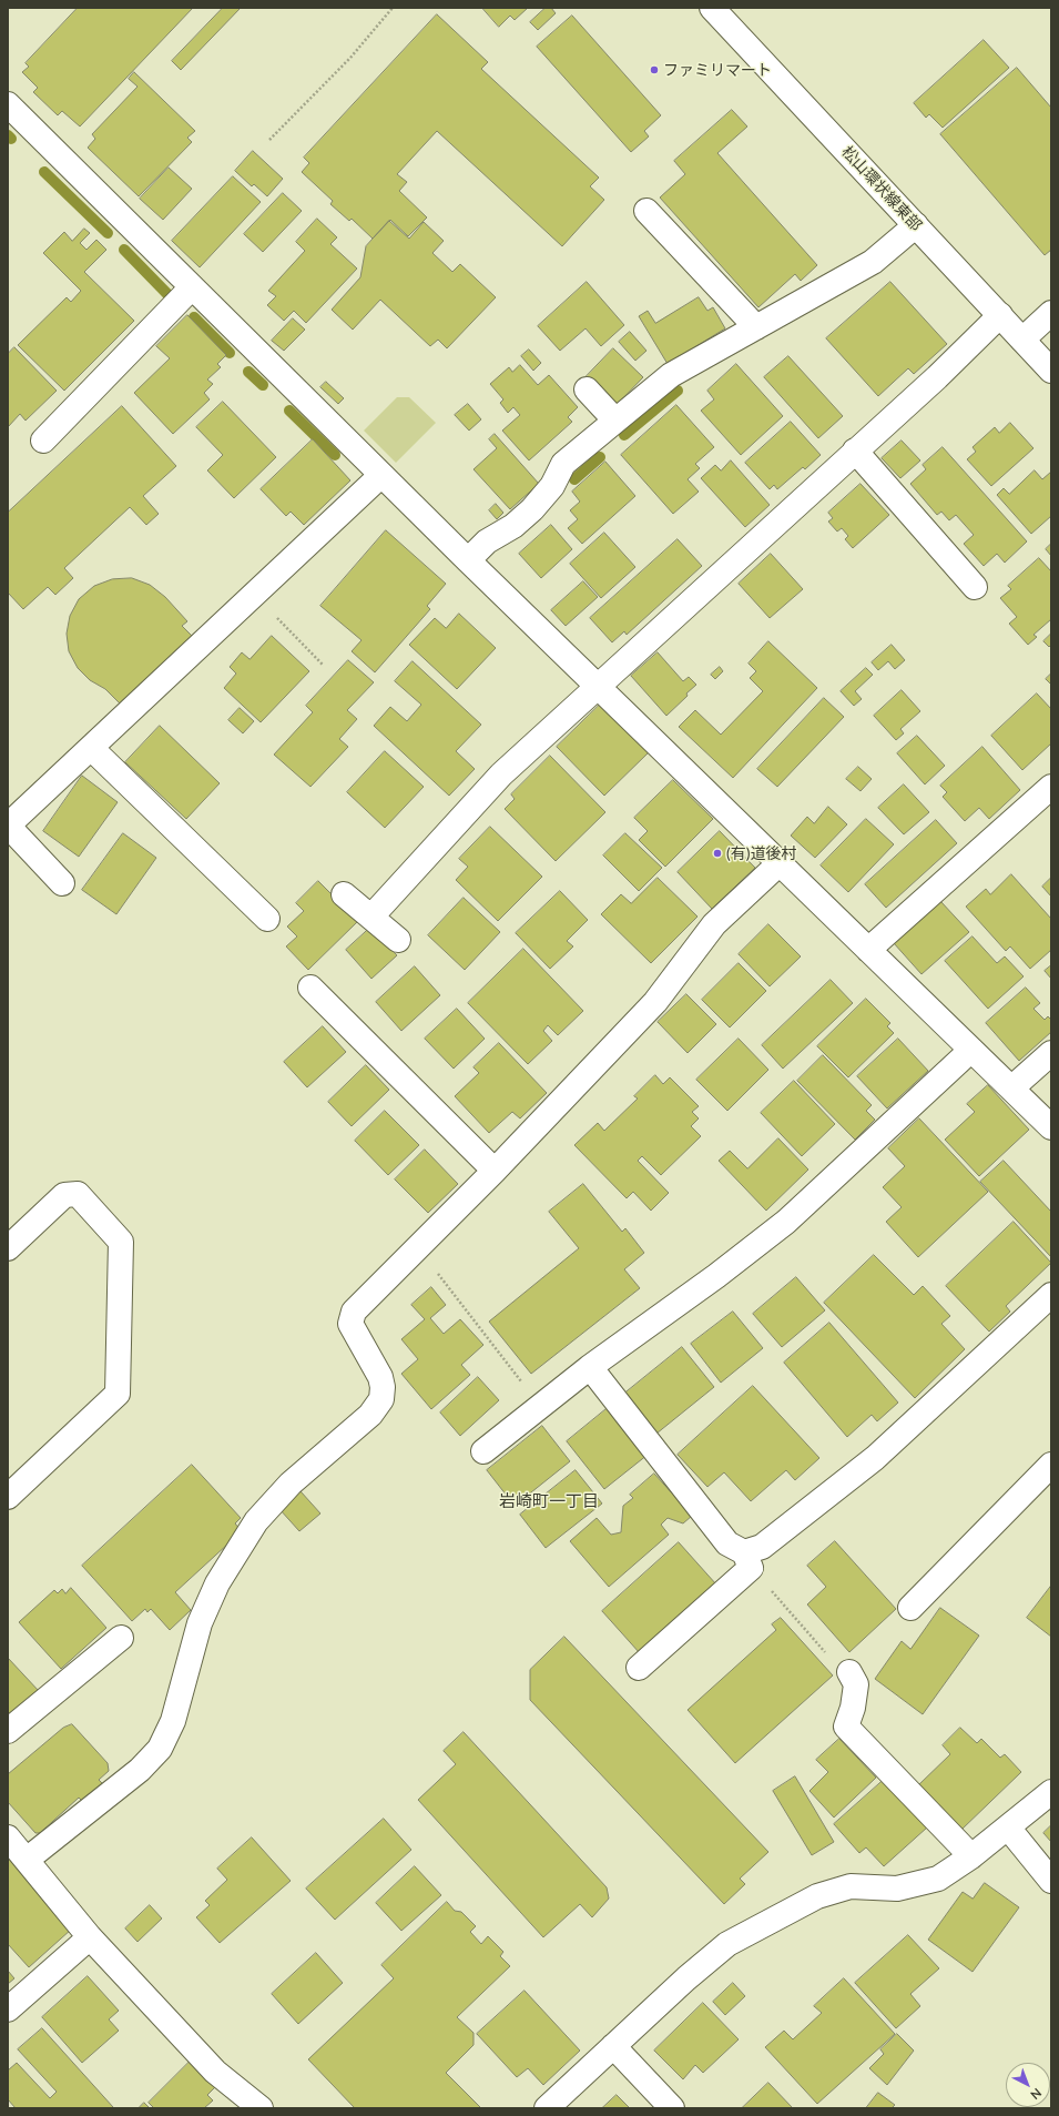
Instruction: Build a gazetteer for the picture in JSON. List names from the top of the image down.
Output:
{
  "streets": {
    "street": ["松山環状線東部"]
  },
  "districts": ["岩崎町一丁目"],
  "places": ["ファミリマート", "(有)道後村"],
  "north": "bottom right"
}
